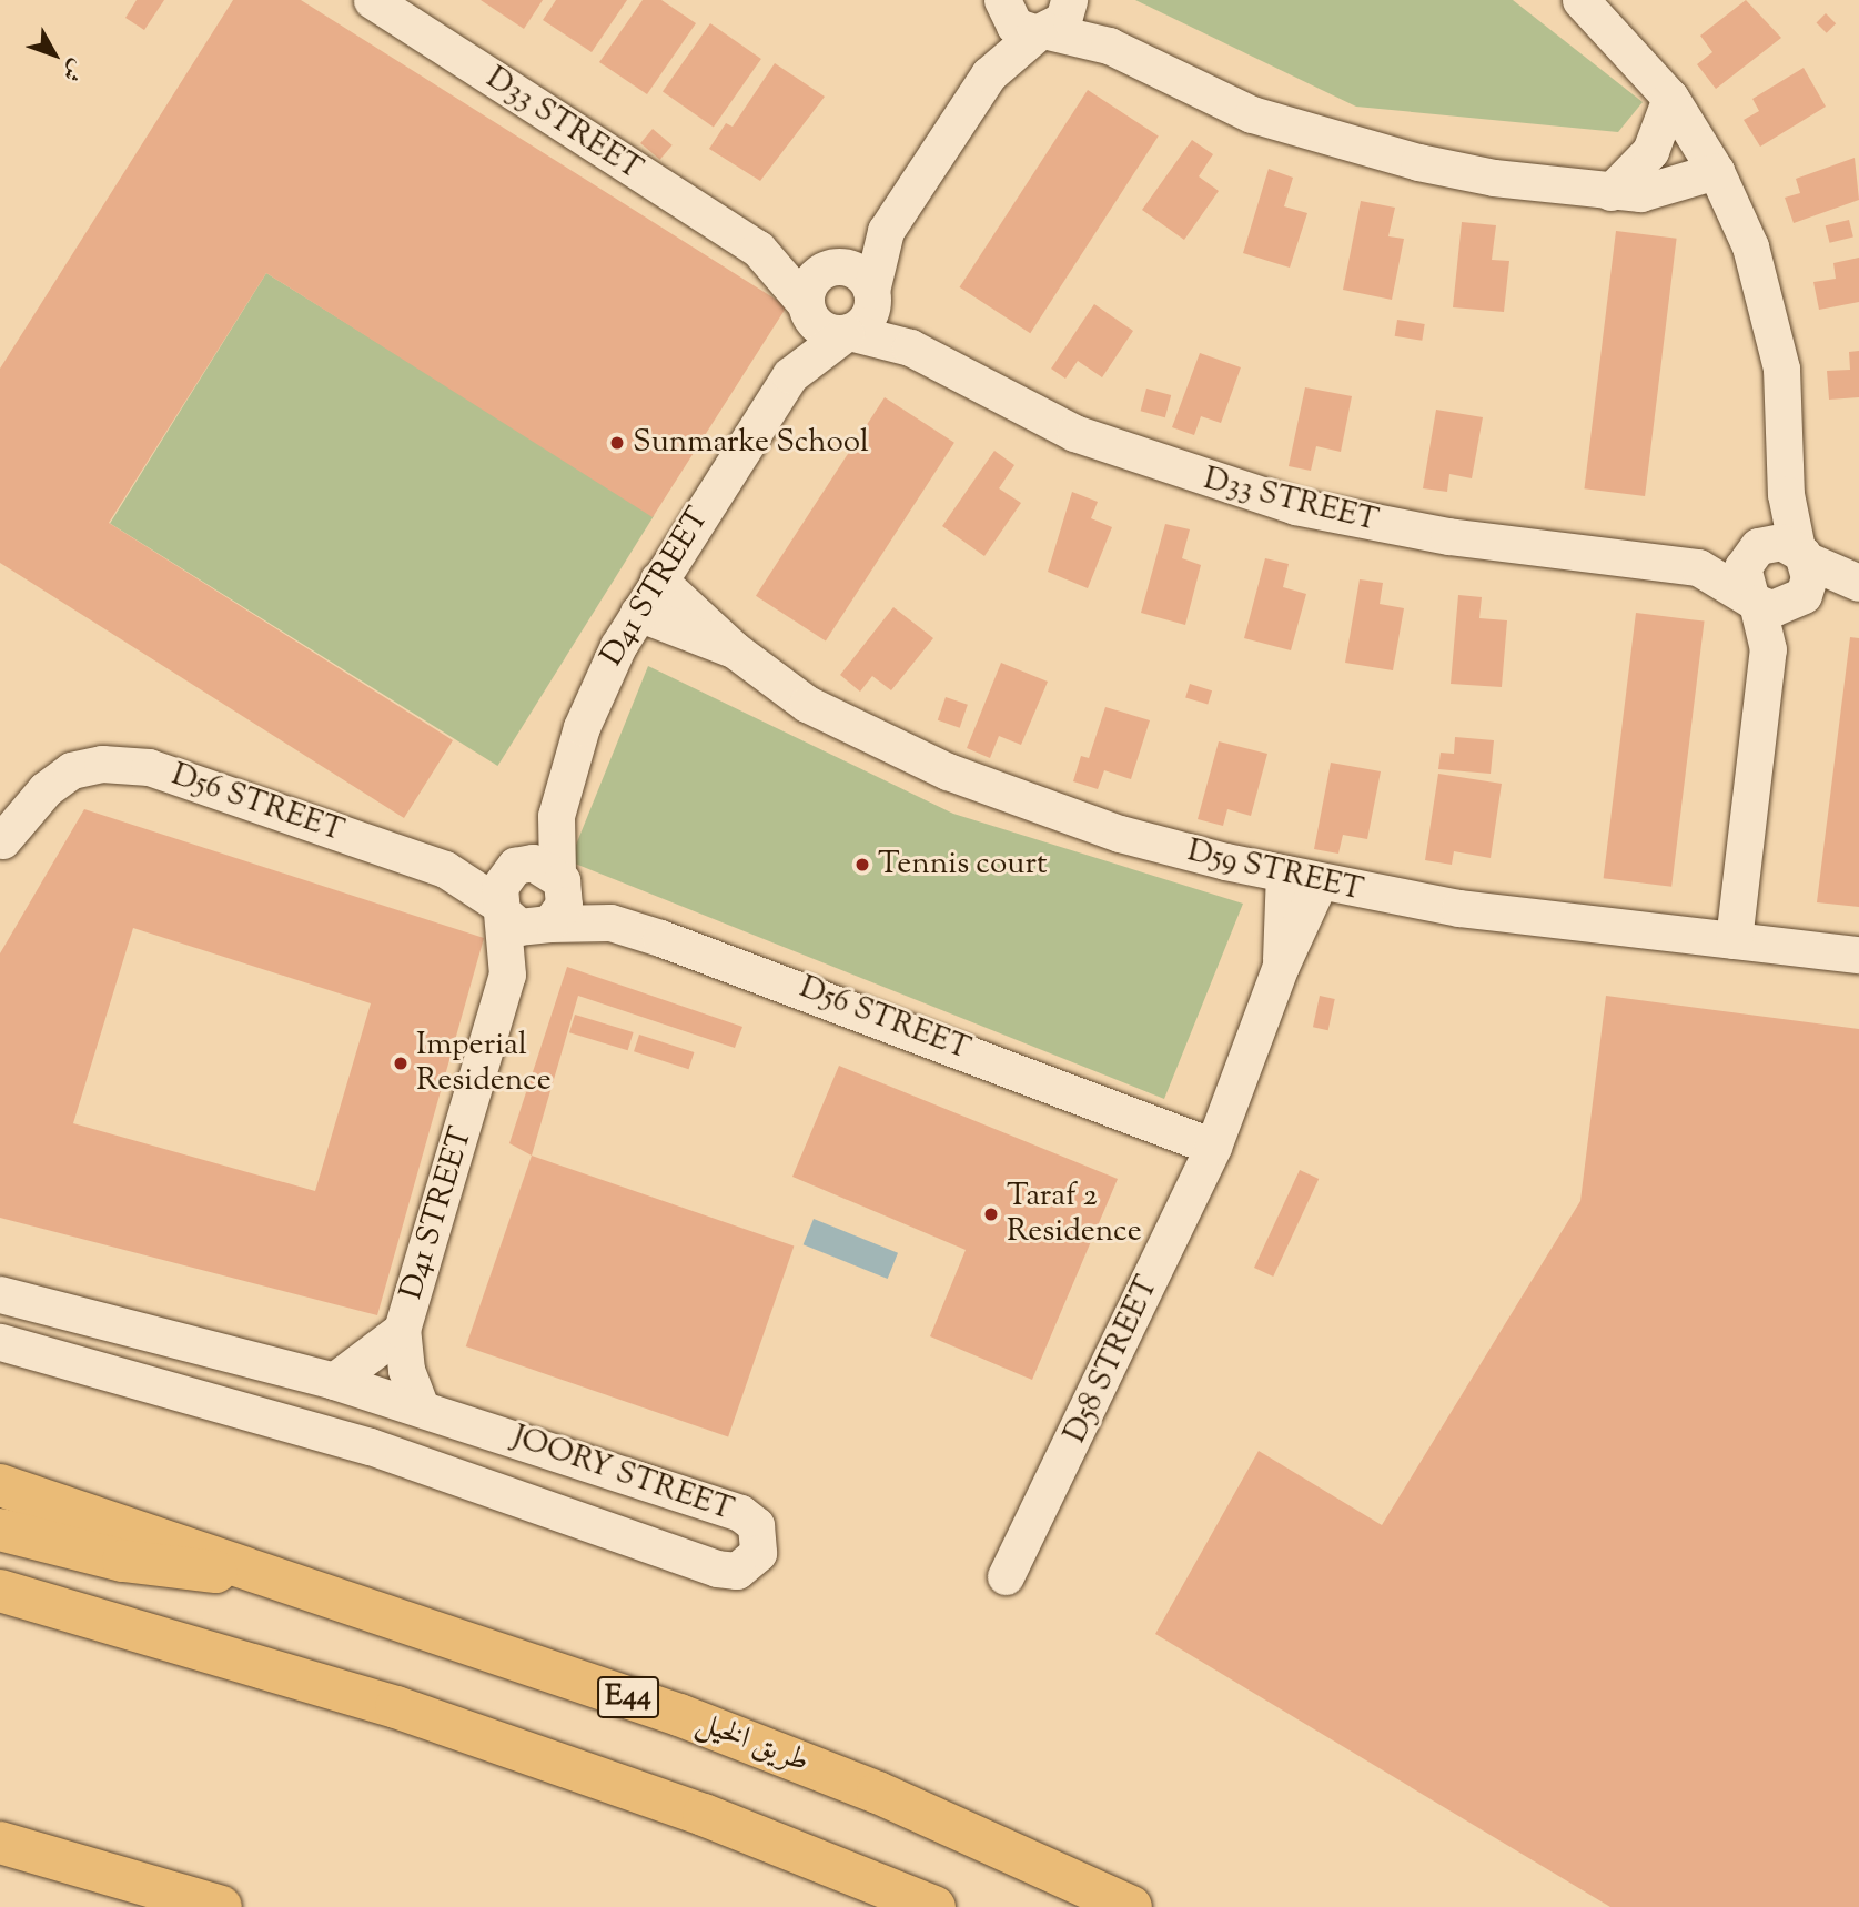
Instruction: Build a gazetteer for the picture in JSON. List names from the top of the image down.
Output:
{
  "streets": {
    "highway": ["E44", "طريق الخيل"],
    "street": [
      "D33 STREET",
      "D41 STREET",
      "D56 STREET",
      "D59 STREET",
      "D58 STREET",
      "JOORY STREET"
    ]
  },
  "crossings": [
    ["D33 STREET", "D41 STREET"],
    ["D41 STREET", "D56 STREET"],
    ["D41 STREET", "D59 STREET"],
    ["D41 STREET", "JOORY STREET"],
    ["D56 STREET", "D58 STREET"],
    ["D59 STREET", "D58 STREET"]
  ],
  "places": [
    "Sunmarke School",
    "Tennis court",
    "Imperial Residence",
    "Taraf 2 Residence"
  ],
  "north": "bottom right"
}
